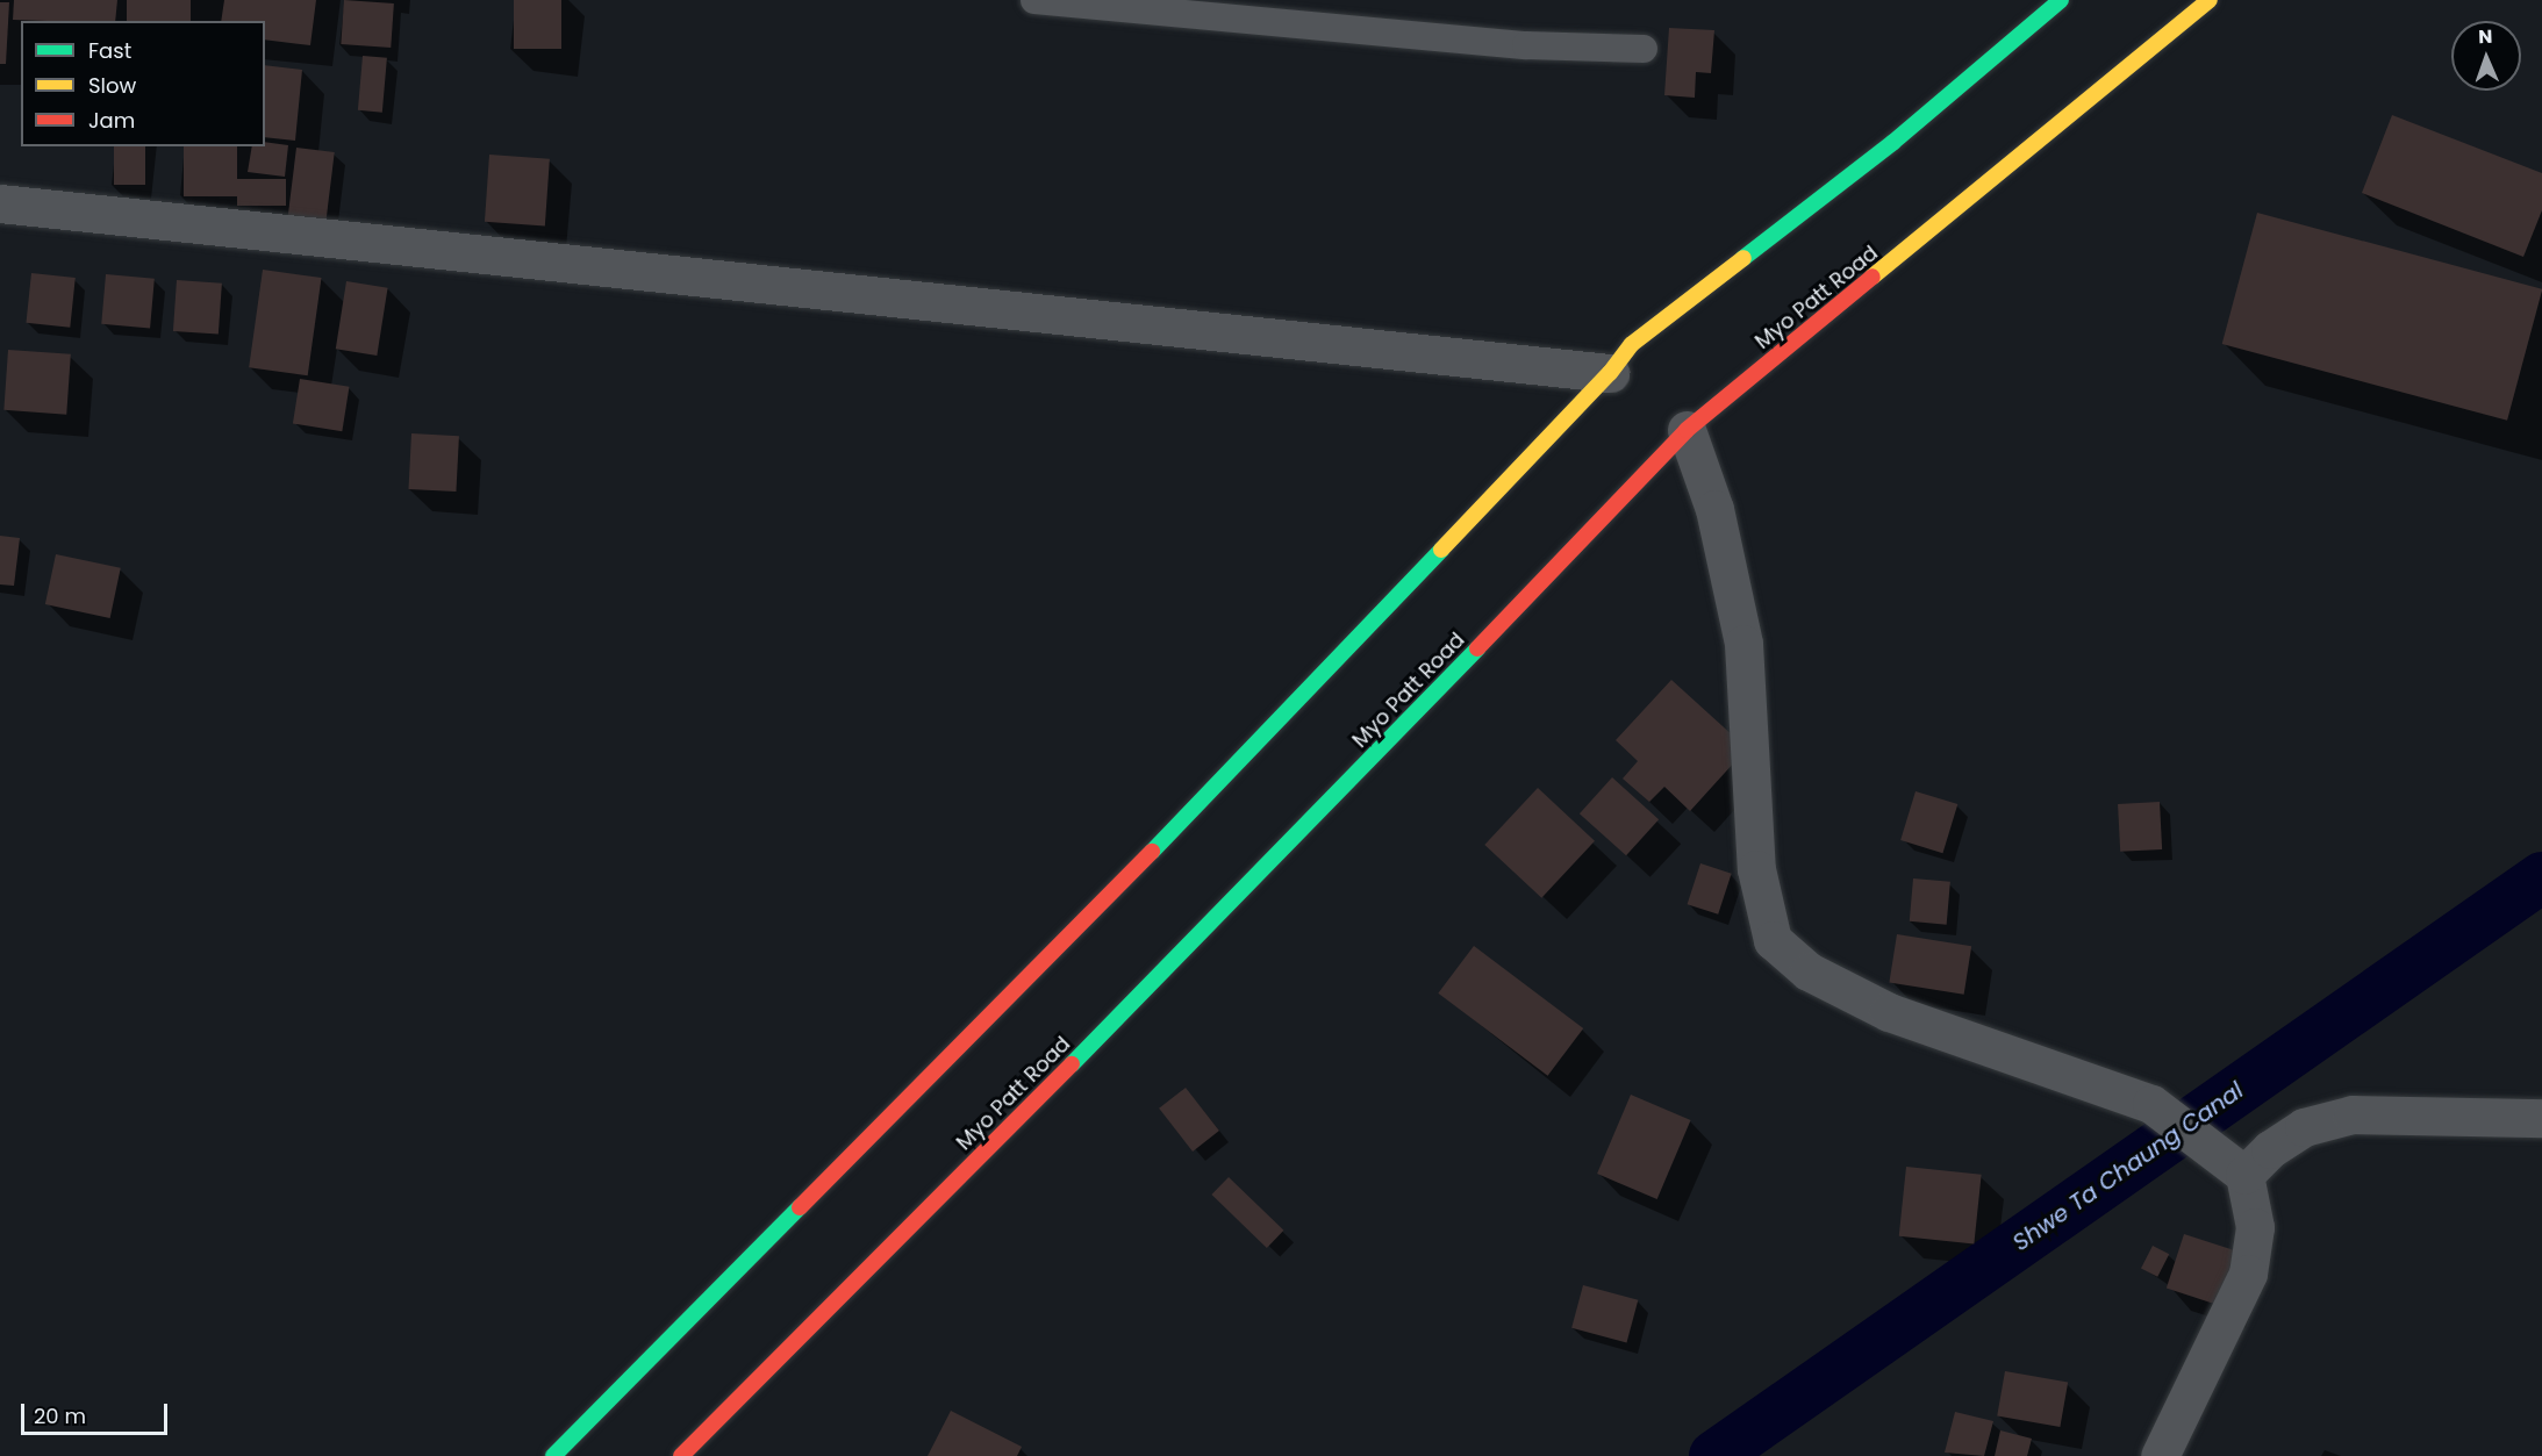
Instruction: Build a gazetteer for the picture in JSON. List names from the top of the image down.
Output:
{
  "streets": {
    "main road": ["Myo Patt Road"]
  },
  "water": ["Shwe Ta Chaung Canal"],
  "legend": ["Fast", "Slow", "Jam"],
  "scale_bar": "20 m",
  "north": "top"
}
